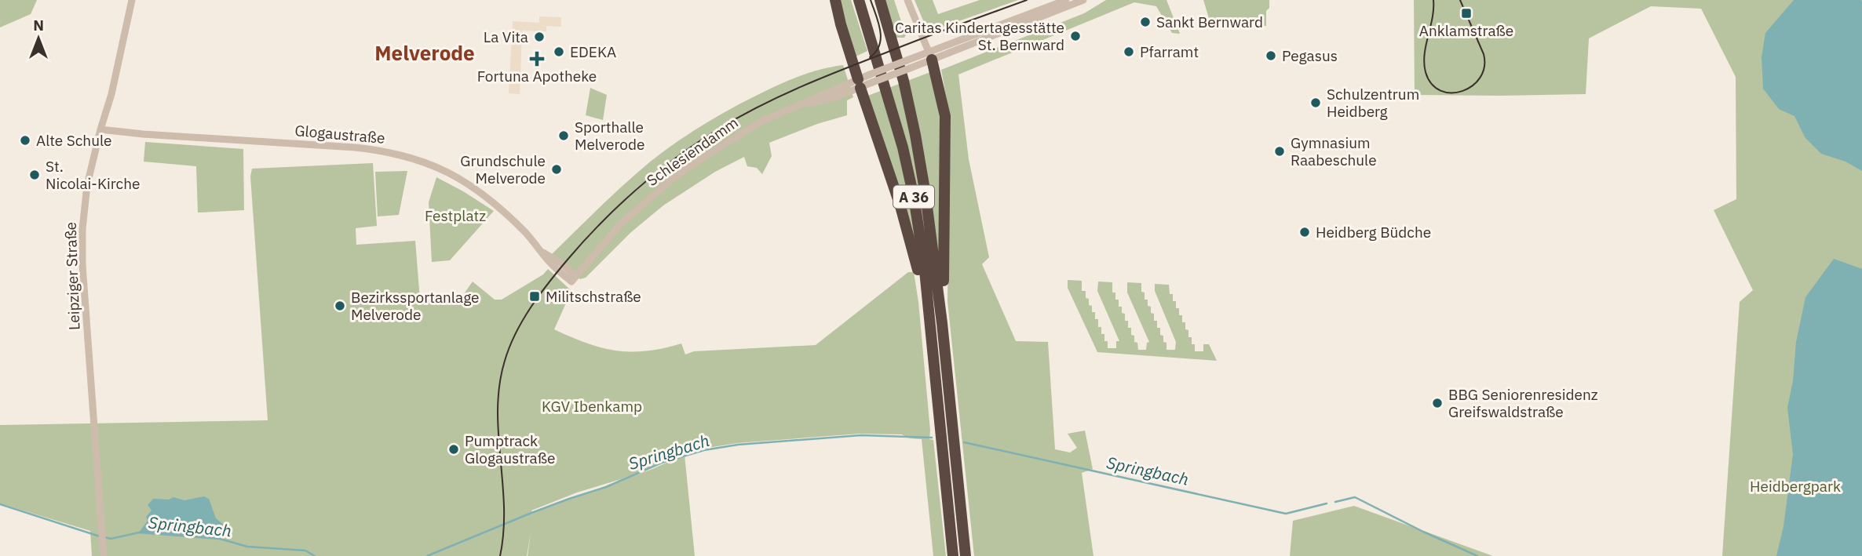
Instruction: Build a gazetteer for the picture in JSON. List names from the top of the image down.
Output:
{
  "streets": {
    "highway": ["A 36"],
    "street": ["Glogaustraße", "Schlesiendamm", "Leipziger Straße"]
  },
  "crossings": [
    ["Glogaustraße", "Schlesiendamm"],
    ["Glogaustraße", "Leipziger Straße"]
  ],
  "districts": ["Melverode"],
  "water": ["Springbach"],
  "parks": ["Festplatz", "KGV Ibenkamp", "Heidbergpark"],
  "places": {
    "transit": ["Anklamstraße", "Militschstraße"],
    "other": [
      "Sankt Bernward",
      "Caritas Kindertagesstätte St. Bernward",
      "La Vita",
      "EDEKA",
      "Pfarramt",
      "Pegasus",
      "Schulzentrum Heidberg",
      "Sporthalle Melverode",
      "Alte Schule",
      "Gymnasium Raabeschule",
      "Grundschule Melverode",
      "St. Nicolai-Kirche",
      "Heidberg Büdche",
      "Bezirkssportanlage Melverode",
      "BBG Seniorenresidenz Greifswaldstraße",
      "Pumptrack Glogaustraße"
    ],
    "health": ["Fortuna Apotheke"]
  },
  "north": "top"
}
